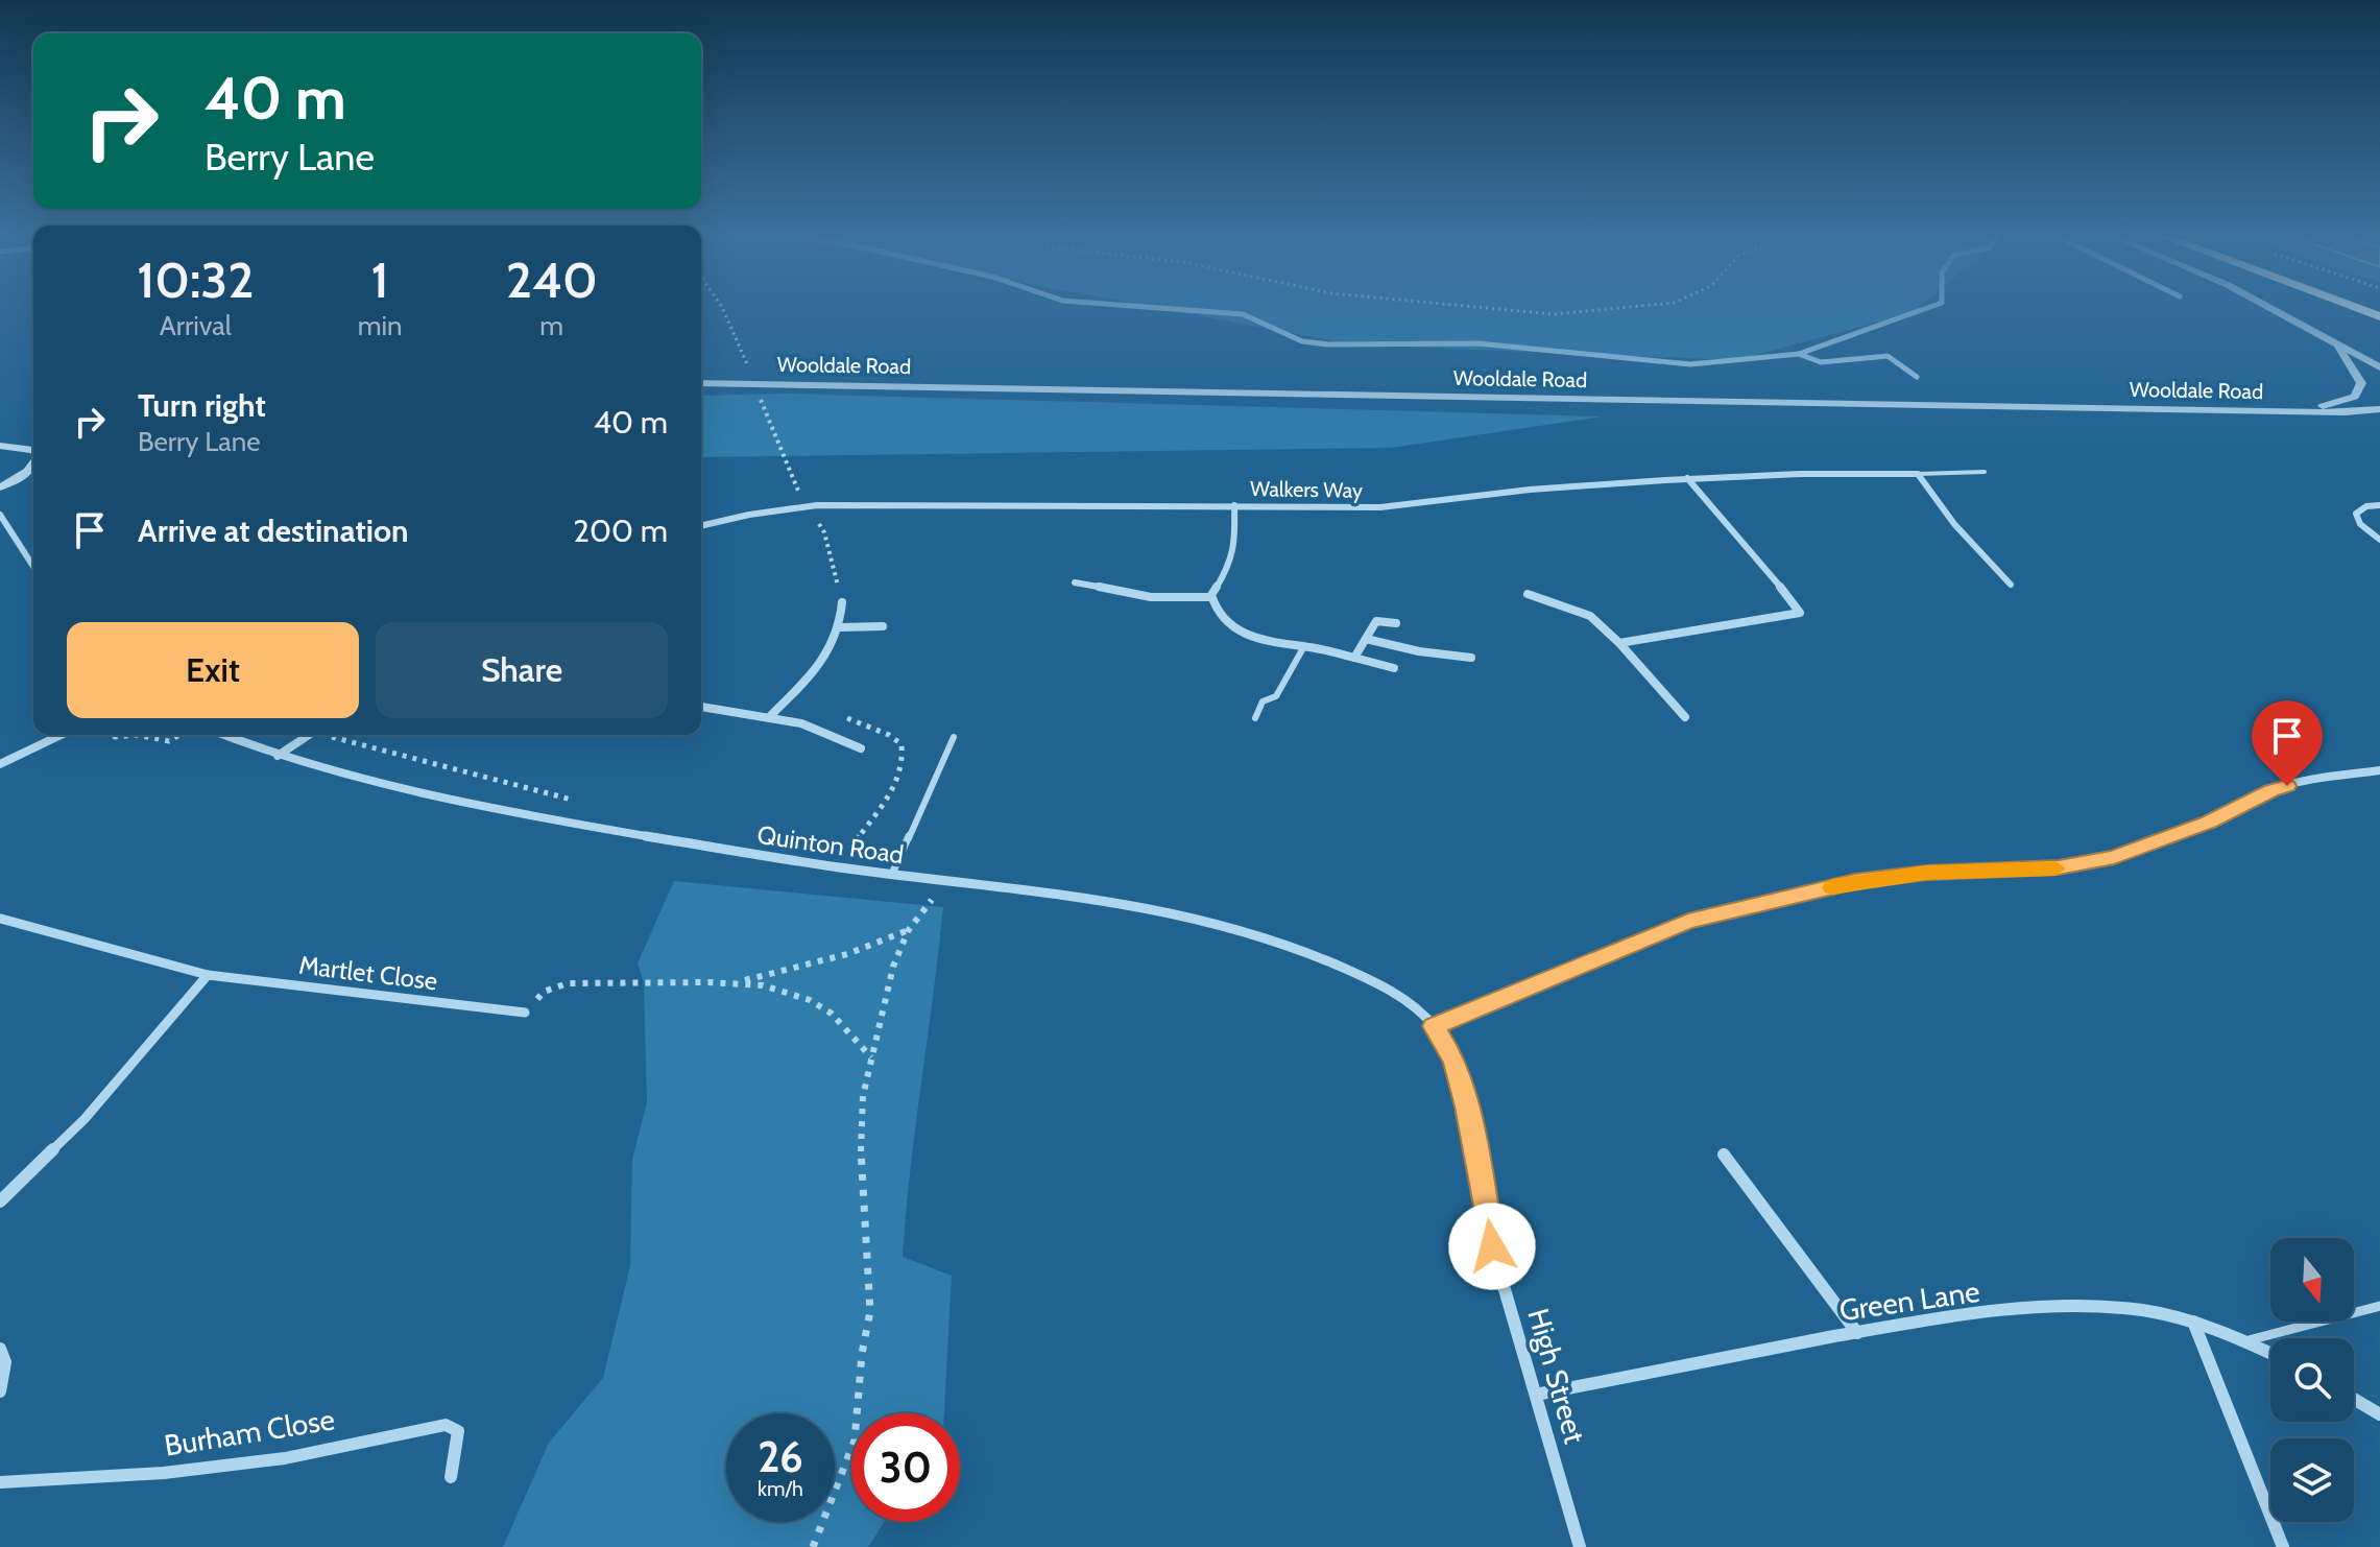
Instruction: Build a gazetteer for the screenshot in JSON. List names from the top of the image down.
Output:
{
  "streets": {
    "street": [
      "Wooldale Road",
      "Walkers Way",
      "Quinton Road",
      "Martlet Close",
      "Green Lane",
      "High Street",
      "Burham Close"
    ]
  },
  "crossings": [
    ["Quinton Road", "High Street"],
    ["Green Lane", "High Street"]
  ],
  "north": "bottom",
  "page": {
    "turn": ["40 m", "Berry Lane"],
    "eta": [
      "10:32",
      "Arrival",
      "1",
      "min",
      "240",
      "m"
    ],
    "list": [
      {
        "name": "Turn right",
        "note": "Berry Lane",
        "value": "40 m"
      },
      {
        "name": "Arrive at destination",
        "value": "200 m"
      }
    ],
    "buttons": ["Exit", "Share"],
    "speed": "26 km/h",
    "limit": "30"
  }
}
